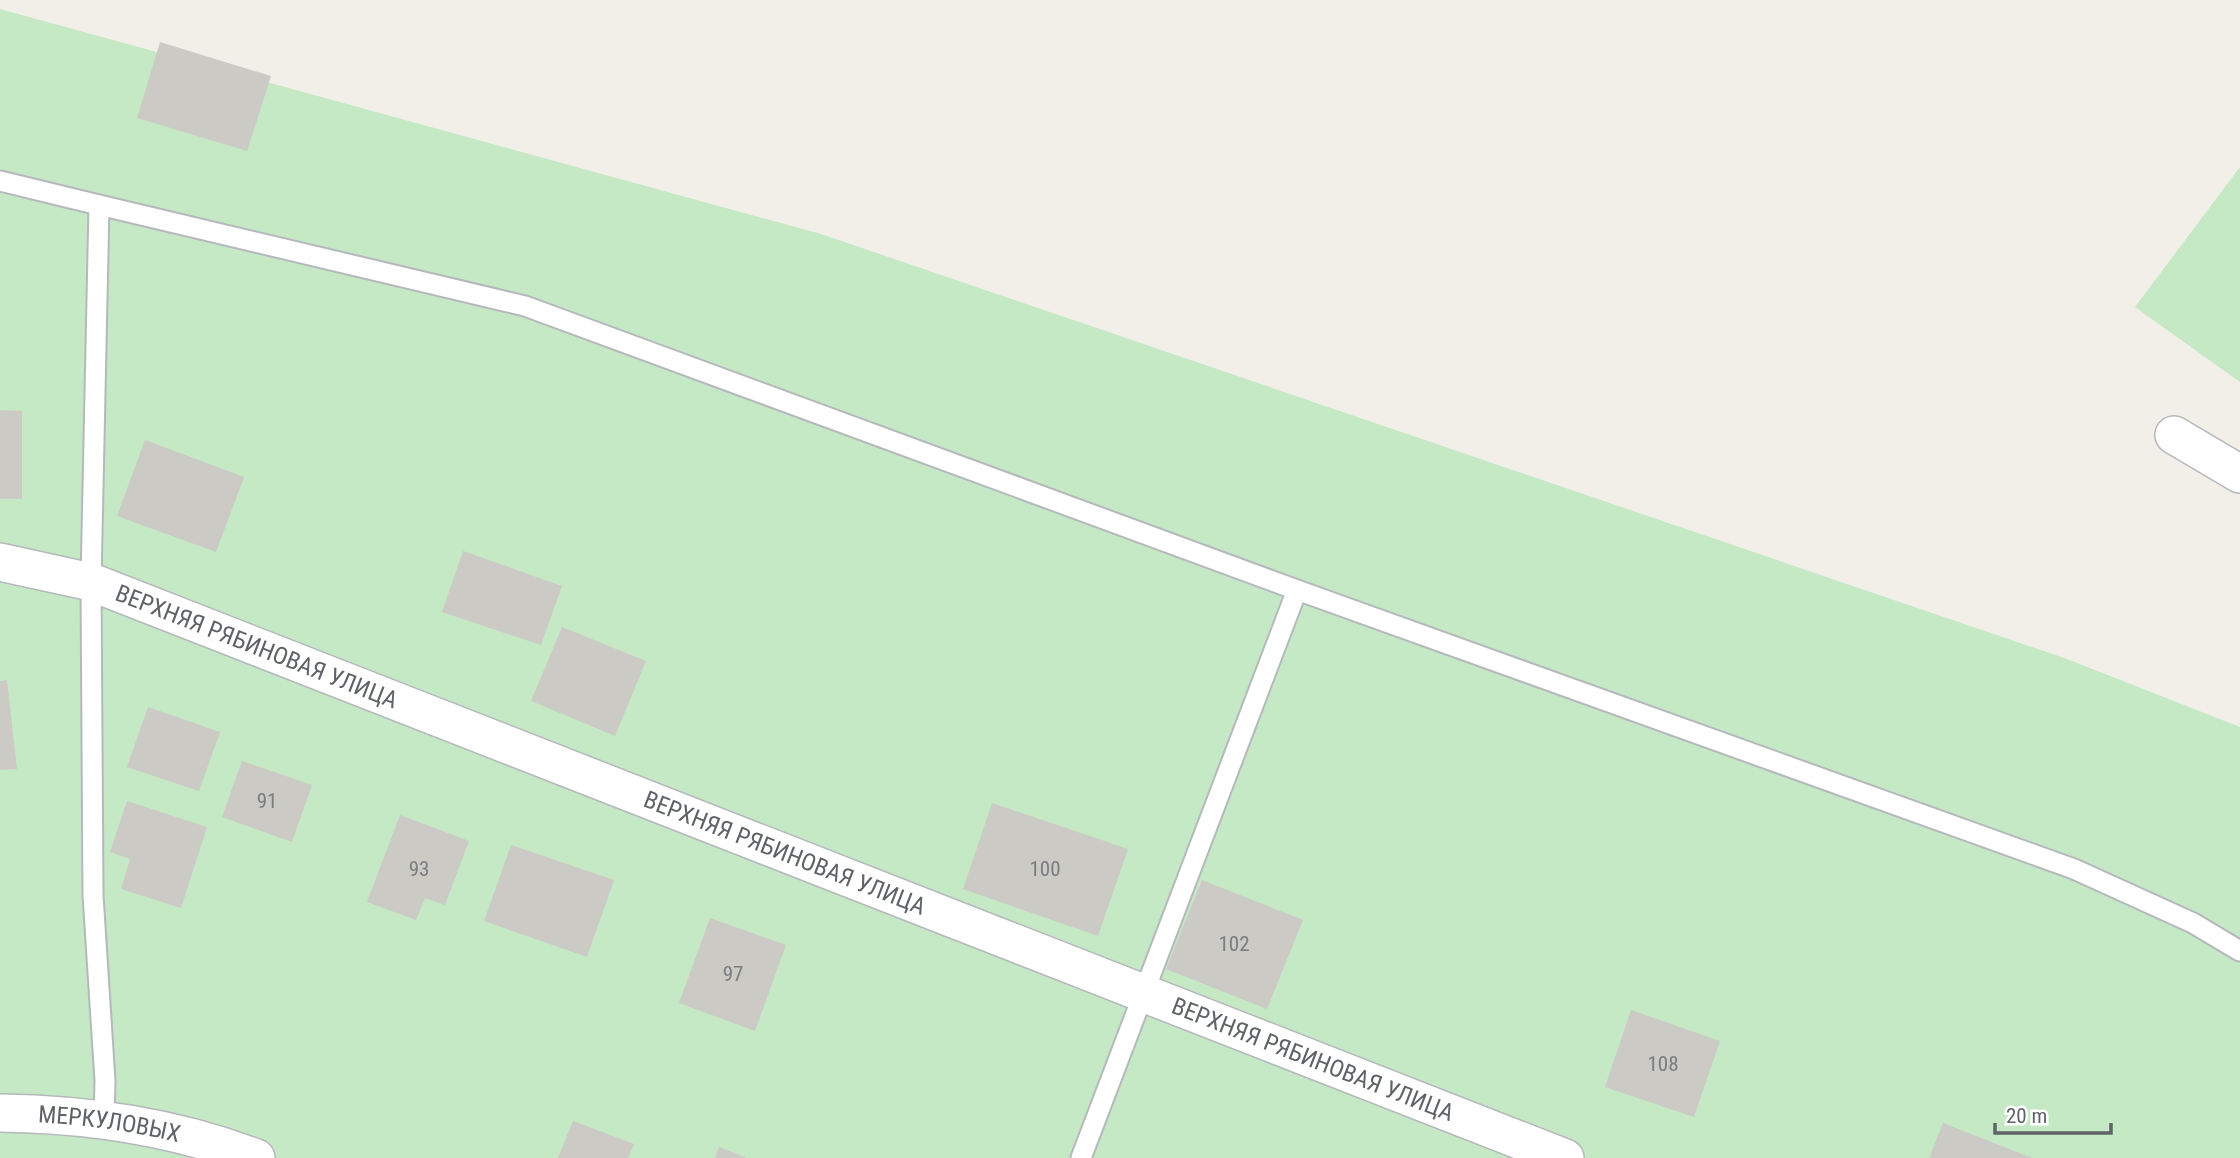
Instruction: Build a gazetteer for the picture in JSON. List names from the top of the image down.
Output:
{
  "streets": {
    "street": ["ВЕРХНЯЯ РЯБИНОВАЯ УЛИЦА", "МЕРКУЛОВЫХ"]
  },
  "house_numbers": [
    "91",
    "93",
    "100",
    "102",
    "97",
    "108"
  ],
  "scale_bar": "20 m"
}
